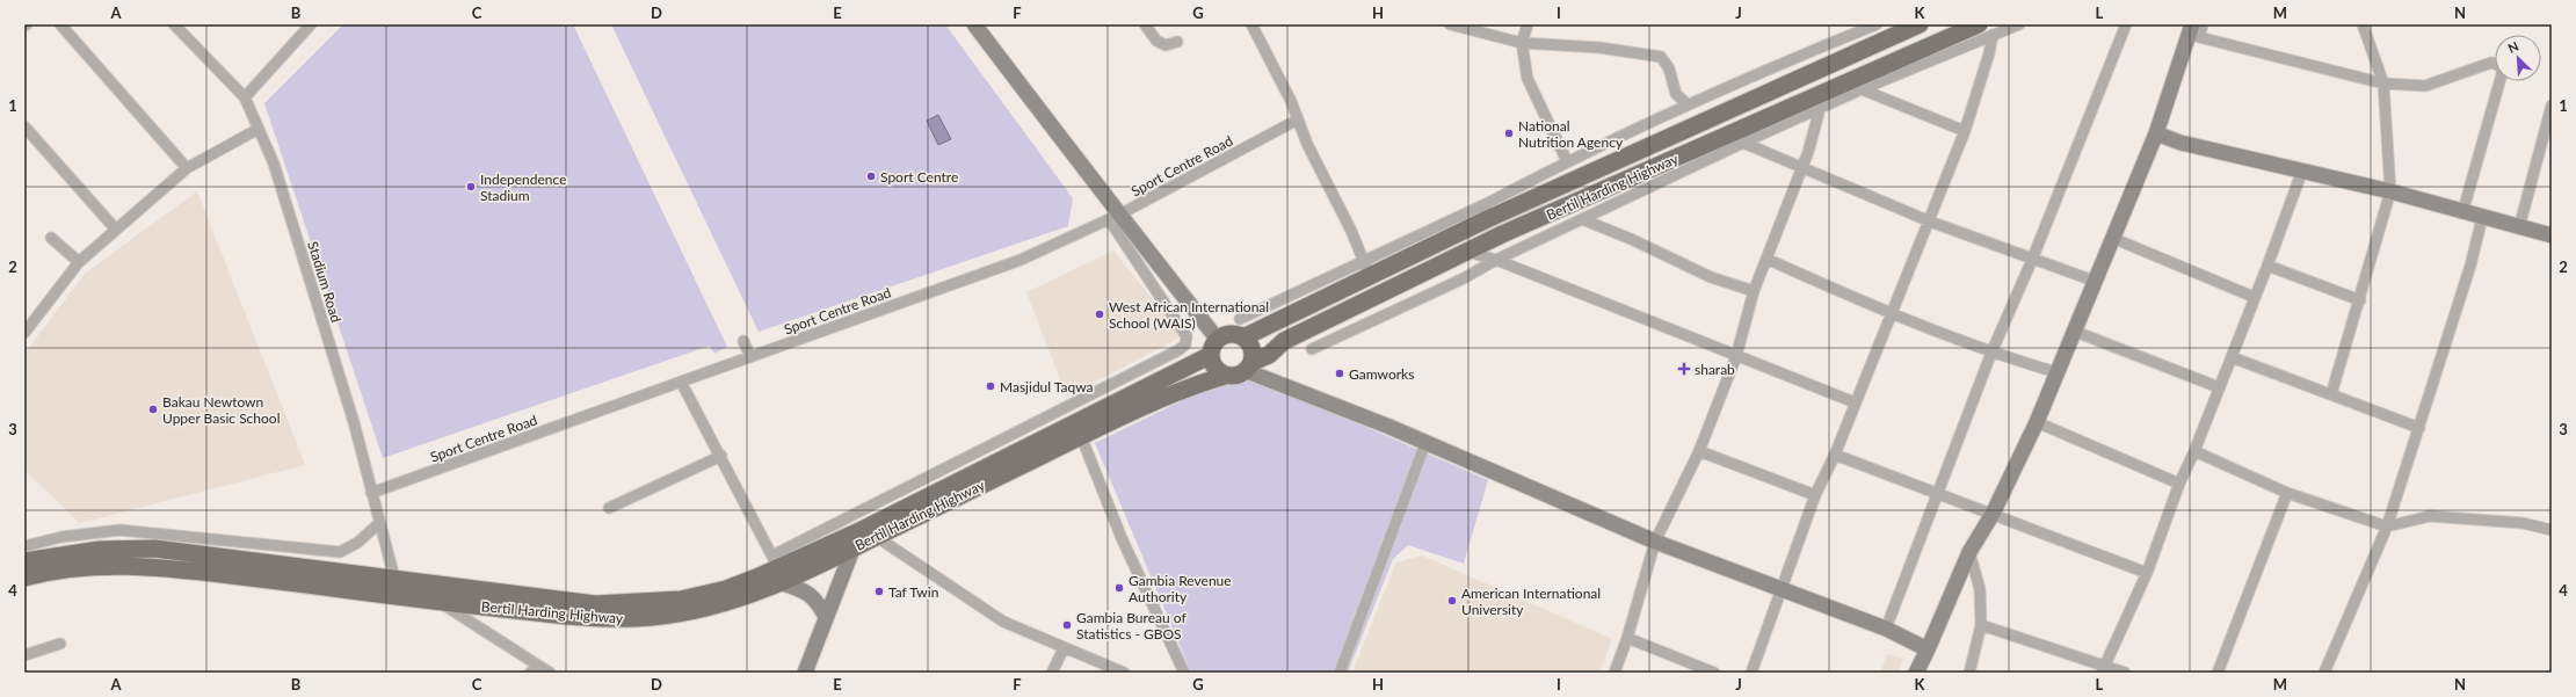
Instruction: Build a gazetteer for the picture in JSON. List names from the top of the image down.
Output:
{
  "streets": {
    "main road": ["Bertil Harding Highway"],
    "street": ["Sport Centre Road", "Stadium Road"]
  },
  "crossings": [
    ["Sport Centre Road", "Stadium Road"],
    ["Bertil Harding Highway", "Stadium Road"]
  ],
  "places": {
    "other": [
      "National Nutrition Agency",
      "Sport Centre",
      "Independence Stadium",
      "West African International School (WAIS)",
      "Gamworks",
      "Masjidul Taqwa",
      "Bakau Newtown Upper Basic School",
      "Gambia Revenue Authority",
      "Taf Twin",
      "American International University",
      "Gambia Bureau of Statistics - GBOS"
    ],
    "health": ["sharab"]
  },
  "north": "top left",
  "grid": {
    "columns": [
      "A",
      "B",
      "C",
      "D",
      "E",
      "F",
      "G",
      "H",
      "I",
      "J",
      "K",
      "L",
      "M",
      "N"
    ],
    "rows": [
      "1",
      "2",
      "3",
      "4"
    ]
  }
}
